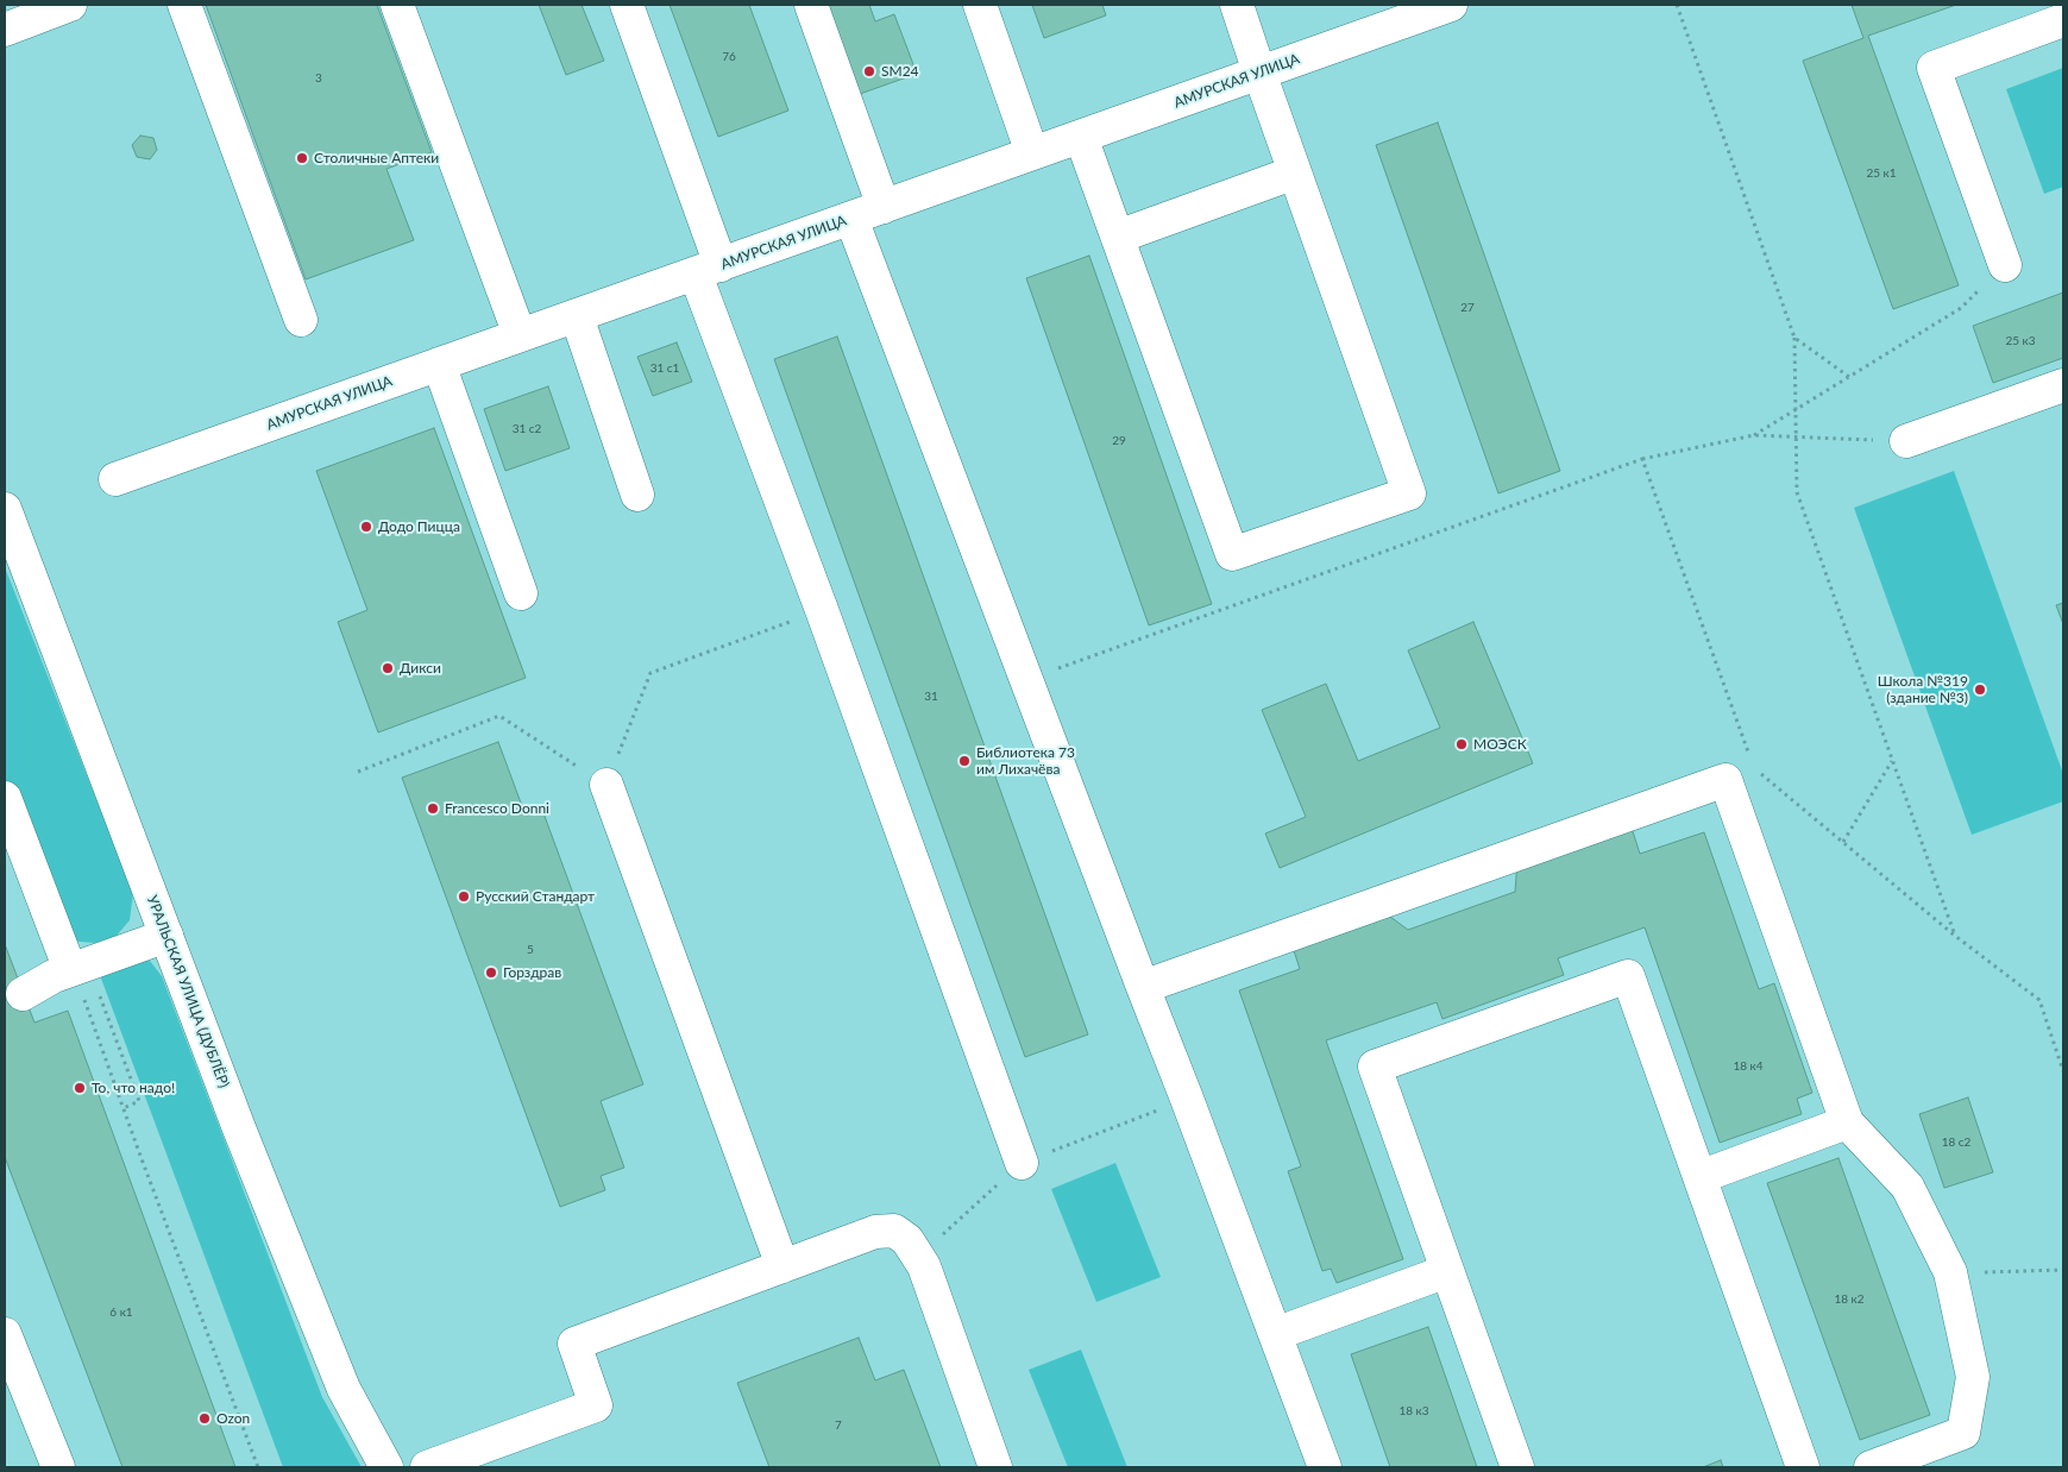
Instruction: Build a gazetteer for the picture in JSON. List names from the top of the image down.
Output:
{
  "streets": {
    "street": ["АМУРСКАЯ УЛИЦА", "УРАЛЬСКАЯ УЛИЦА (ДУБЛЁР)"]
  },
  "places": [
    "SM24",
    "Столичные Аптеки",
    "Додо Пицца",
    "Дикси",
    "Школа №319 (здание №3)",
    "МОЭСК",
    "Библиотека 73 им Лихачёва",
    "Francesco Donni",
    "Русский Стандарт",
    "Горздрав",
    "То, что надо!",
    "Ozon"
  ],
  "house_numbers": [
    "76",
    "3",
    "25 к1",
    "27",
    "25 к3",
    "31 c1",
    "31 с2",
    "29",
    "31",
    "5",
    "18 к4",
    "18 c2",
    "18 к2",
    "6 к1",
    "18 к3",
    "7"
  ]
}
